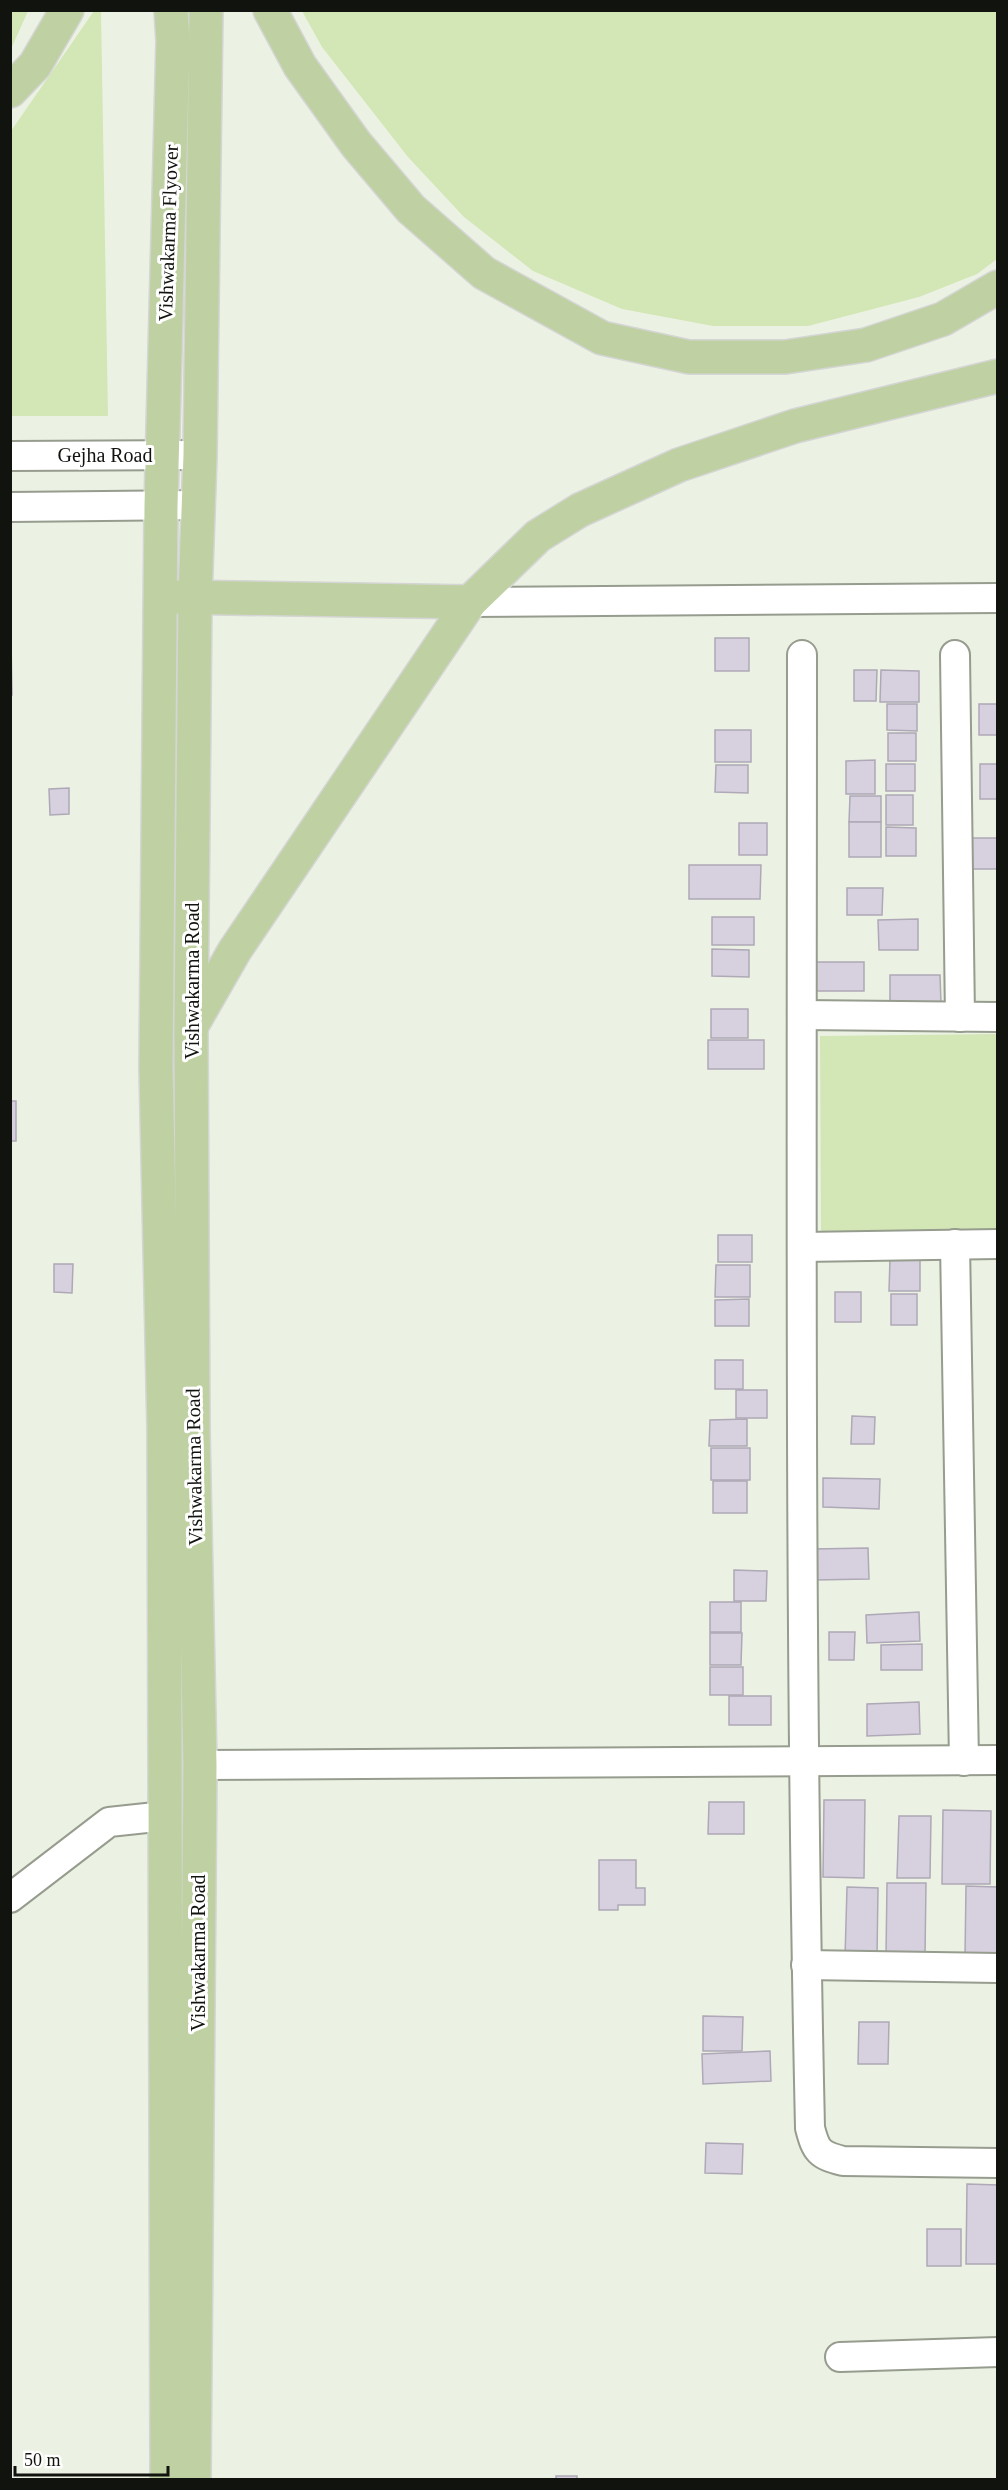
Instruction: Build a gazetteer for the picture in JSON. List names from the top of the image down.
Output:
{
  "streets": {
    "main road": ["Vishwakarma Flyover", "Vishwakarma Road"],
    "street": ["Gejha Road"]
  },
  "crossings": [
    ["Vishwakarma Flyover", "Gejha Road"],
    ["Vishwakarma Flyover", "Vishwakarma Road"],
    ["Gejha Road", "Vishwakarma Road"]
  ],
  "scale_bar": "50 m"
}
